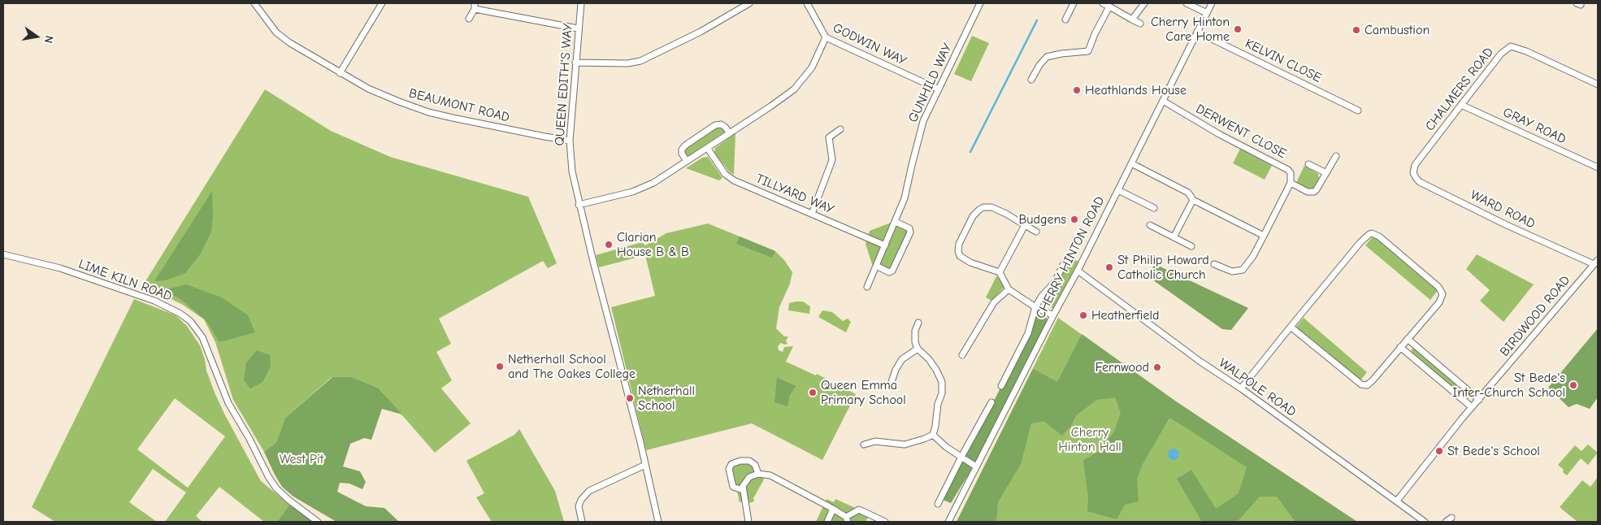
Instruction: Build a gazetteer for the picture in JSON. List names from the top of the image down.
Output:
{
  "streets": {
    "street": [
      "GODWIN WAY",
      "KELVIN CLOSE",
      "GUNHILD WAY",
      "QUEEN EDITH'S WAY",
      "CHALMERS ROAD",
      "BEAUMONT ROAD",
      "GRAY ROAD",
      "DERWENT CLOSE",
      "TILLYARD WAY",
      "WARD ROAD",
      "CHERRY HINTON ROAD",
      "LIME KILN ROAD",
      "BIRDWOOD ROAD",
      "WALPOLE ROAD"
    ]
  },
  "crossings": [
    ["GODWIN WAY", "GUNHILD WAY"],
    ["KELVIN CLOSE", "CHERRY HINTON ROAD"],
    ["GUNHILD WAY", "TILLYARD WAY"],
    ["QUEEN EDITH'S WAY", "BEAUMONT ROAD"],
    ["CHALMERS ROAD", "GRAY ROAD"],
    ["CHALMERS ROAD", "WARD ROAD"],
    ["DERWENT CLOSE", "CHERRY HINTON ROAD"],
    ["WARD ROAD", "BIRDWOOD ROAD"],
    ["CHERRY HINTON ROAD", "WALPOLE ROAD"],
    ["BIRDWOOD ROAD", "WALPOLE ROAD"]
  ],
  "parks": ["Cherry Hinton Hall", "West Pit"],
  "places": [
    "Cherry Hinton Care Home",
    "Cambustion",
    "Heathlands House",
    "Budgens",
    "Clarian House B & B",
    "St Philip Howard Catholic Church",
    "Heatherfield",
    "Netherhall School and The Oakes College",
    "Fernwood",
    "St Bede's Inter-Church School",
    "Queen Emma Primary School",
    "Netherhall School",
    "St Bede's School"
  ],
  "north": "right"
}
